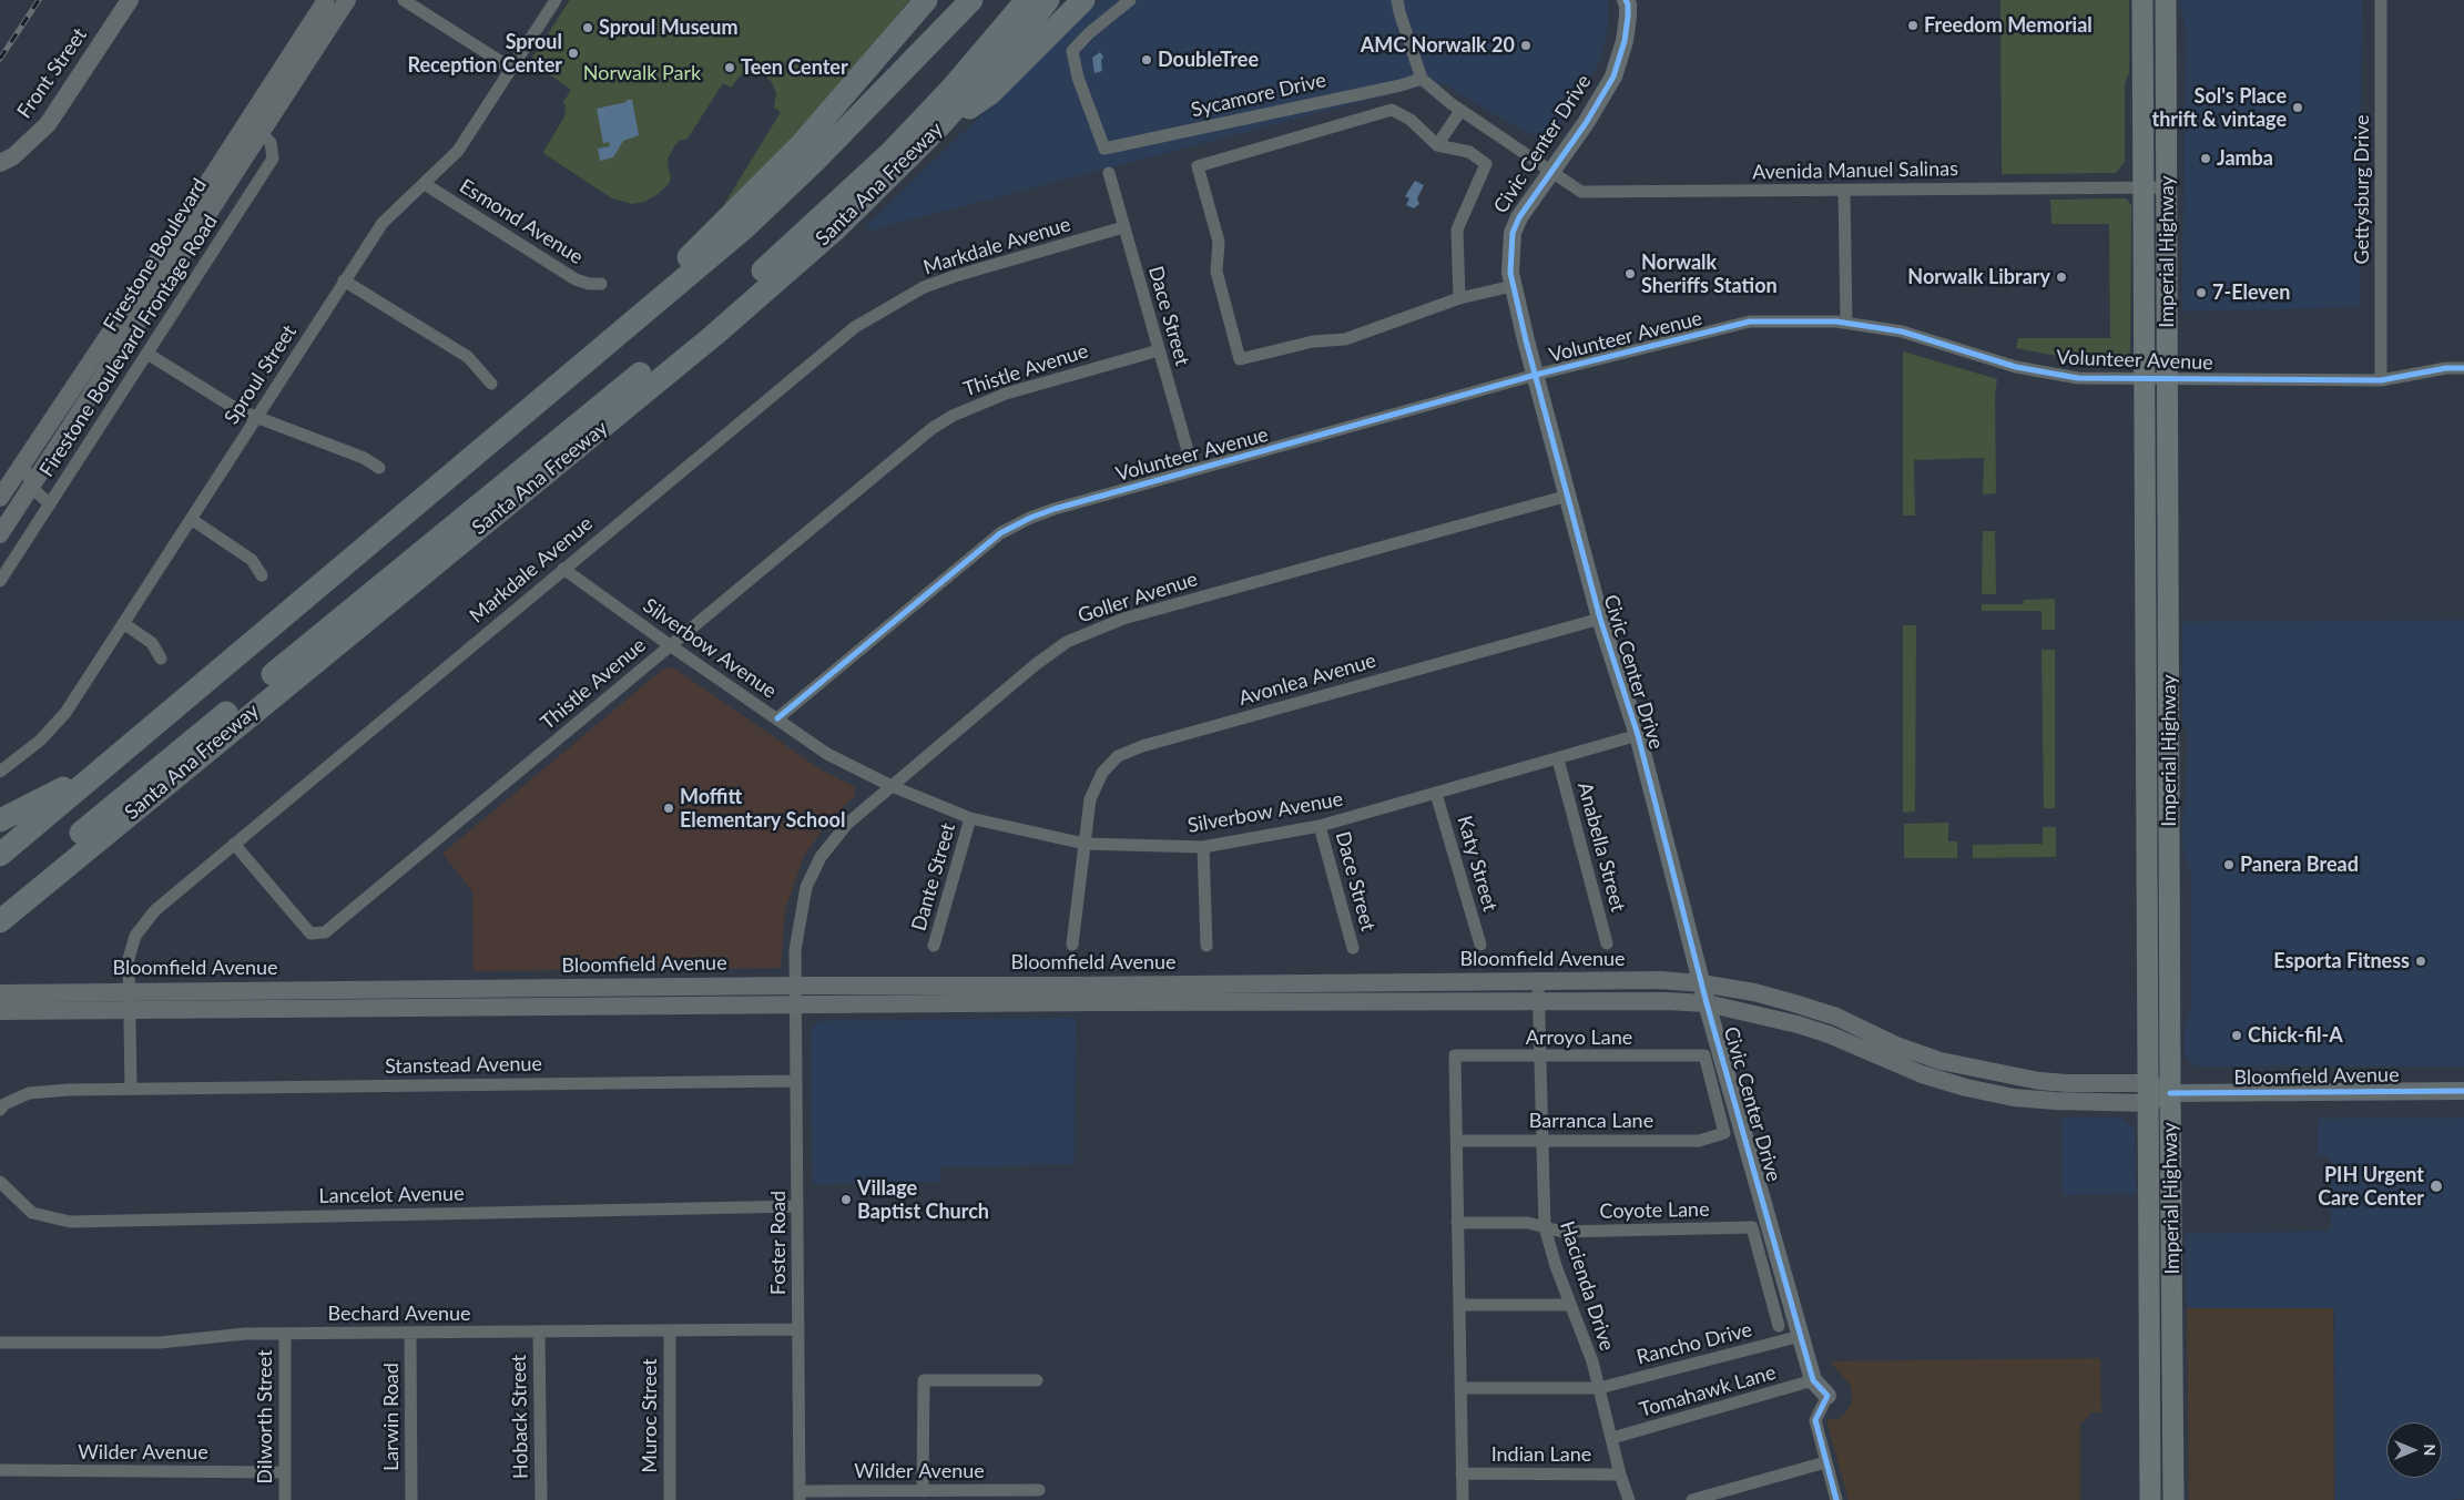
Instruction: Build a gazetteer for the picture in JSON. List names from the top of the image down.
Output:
{
  "streets": {
    "highway": ["Santa Ana Freeway"],
    "main road": [
      "Front Street",
      "Civic Center Drive",
      "Imperial Highway",
      "Firestone Boulevard",
      "Bloomfield Avenue"
    ],
    "street": [
      "Sycamore Drive",
      "Avenida Manuel Salinas",
      "Gettysburg Drive",
      "Esmond Avenue",
      "Markdale Avenue",
      "Dace Street",
      "Volunteer Avenue",
      "Firestone Boulevard Frontage Road",
      "Thistle Avenue",
      "Sproul Street",
      "Goller Avenue",
      "Silverbow Avenue",
      "Avonlea Avenue",
      "Anabella Street",
      "Katy Street",
      "Dante Street",
      "Arroyo Lane",
      "Stanstead Avenue",
      "Barranca Lane",
      "Lancelot Avenue",
      "Coyote Lane",
      "Foster Road",
      "Hacienda Drive",
      "Bechard Avenue",
      "Rancho Drive",
      "Tomahawk Lane",
      "Muroc Street",
      "Dilworth Street",
      "Larwin Road",
      "Hoback Street",
      "Wilder Avenue",
      "Indian Lane"
    ]
  },
  "crossings": [
    ["Sycamore Drive", "Avenida Manuel Salinas"],
    ["Civic Center Drive", "Avenida Manuel Salinas"],
    ["Civic Center Drive", "Volunteer Avenue"],
    ["Civic Center Drive", "Goller Avenue"],
    ["Civic Center Drive", "Silverbow Avenue"],
    ["Civic Center Drive", "Avonlea Avenue"],
    ["Civic Center Drive", "Bloomfield Avenue"],
    ["Civic Center Drive", "Rancho Drive"],
    ["Civic Center Drive", "Tomahawk Lane"],
    ["Avenida Manuel Salinas", "Imperial Highway"],
    ["Gettysburg Drive", "Volunteer Avenue"],
    ["Esmond Avenue", "Sproul Street"],
    ["Markdale Avenue", "Dace Street"],
    ["Markdale Avenue", "Thistle Avenue"],
    ["Markdale Avenue", "Silverbow Avenue"],
    ["Markdale Avenue", "Bloomfield Avenue"],
    ["Markdale Avenue", "Stanstead Avenue"],
    ["Imperial Highway", "Volunteer Avenue"],
    ["Imperial Highway", "Bloomfield Avenue"],
    ["Firestone Boulevard", "Firestone Boulevard Frontage Road"],
    ["Dace Street", "Volunteer Avenue"],
    ["Dace Street", "Thistle Avenue"],
    ["Dace Street", "Silverbow Avenue"],
    ["Volunteer Avenue", "Silverbow Avenue"],
    ["Thistle Avenue", "Silverbow Avenue"],
    ["Goller Avenue", "Silverbow Avenue"],
    ["Goller Avenue", "Bloomfield Avenue"],
    ["Goller Avenue", "Foster Road"],
    ["Silverbow Avenue", "Avonlea Avenue"],
    ["Silverbow Avenue", "Anabella Street"],
    ["Silverbow Avenue", "Katy Street"],
    ["Silverbow Avenue", "Dante Street"],
    ["Bloomfield Avenue", "Foster Road"],
    ["Bloomfield Avenue", "Hacienda Drive"],
    ["Arroyo Lane", "Barranca Lane"],
    ["Arroyo Lane", "Hacienda Drive"],
    ["Stanstead Avenue", "Foster Road"],
    ["Barranca Lane", "Hacienda Drive"],
    ["Lancelot Avenue", "Foster Road"],
    ["Coyote Lane", "Hacienda Drive"],
    ["Foster Road", "Bechard Avenue"],
    ["Foster Road", "Wilder Avenue"],
    ["Hacienda Drive", "Rancho Drive"],
    ["Hacienda Drive", "Tomahawk Lane"],
    ["Hacienda Drive", "Indian Lane"],
    ["Bechard Avenue", "Muroc Street"],
    ["Bechard Avenue", "Dilworth Street"],
    ["Bechard Avenue", "Larwin Road"],
    ["Bechard Avenue", "Hoback Street"],
    ["Dilworth Street", "Wilder Avenue"]
  ],
  "parks": ["Norwalk Park"],
  "places": [
    "Freedom Memorial",
    "Sproul Museum",
    "AMC Norwalk 20",
    "Sproul Reception Center",
    "DoubleTree",
    "Teen Center",
    "Sol's Place thrift & vintage",
    "Jamba",
    "Norwalk Sheriffs Station",
    "Norwalk Library",
    "7-Eleven",
    "Moffitt Elementary School",
    "Panera Bread",
    "Esporta Fitness",
    "Chick-fil-A",
    "PIH Urgent Care Center",
    "Village Baptist Church"
  ],
  "north": "right"
}
